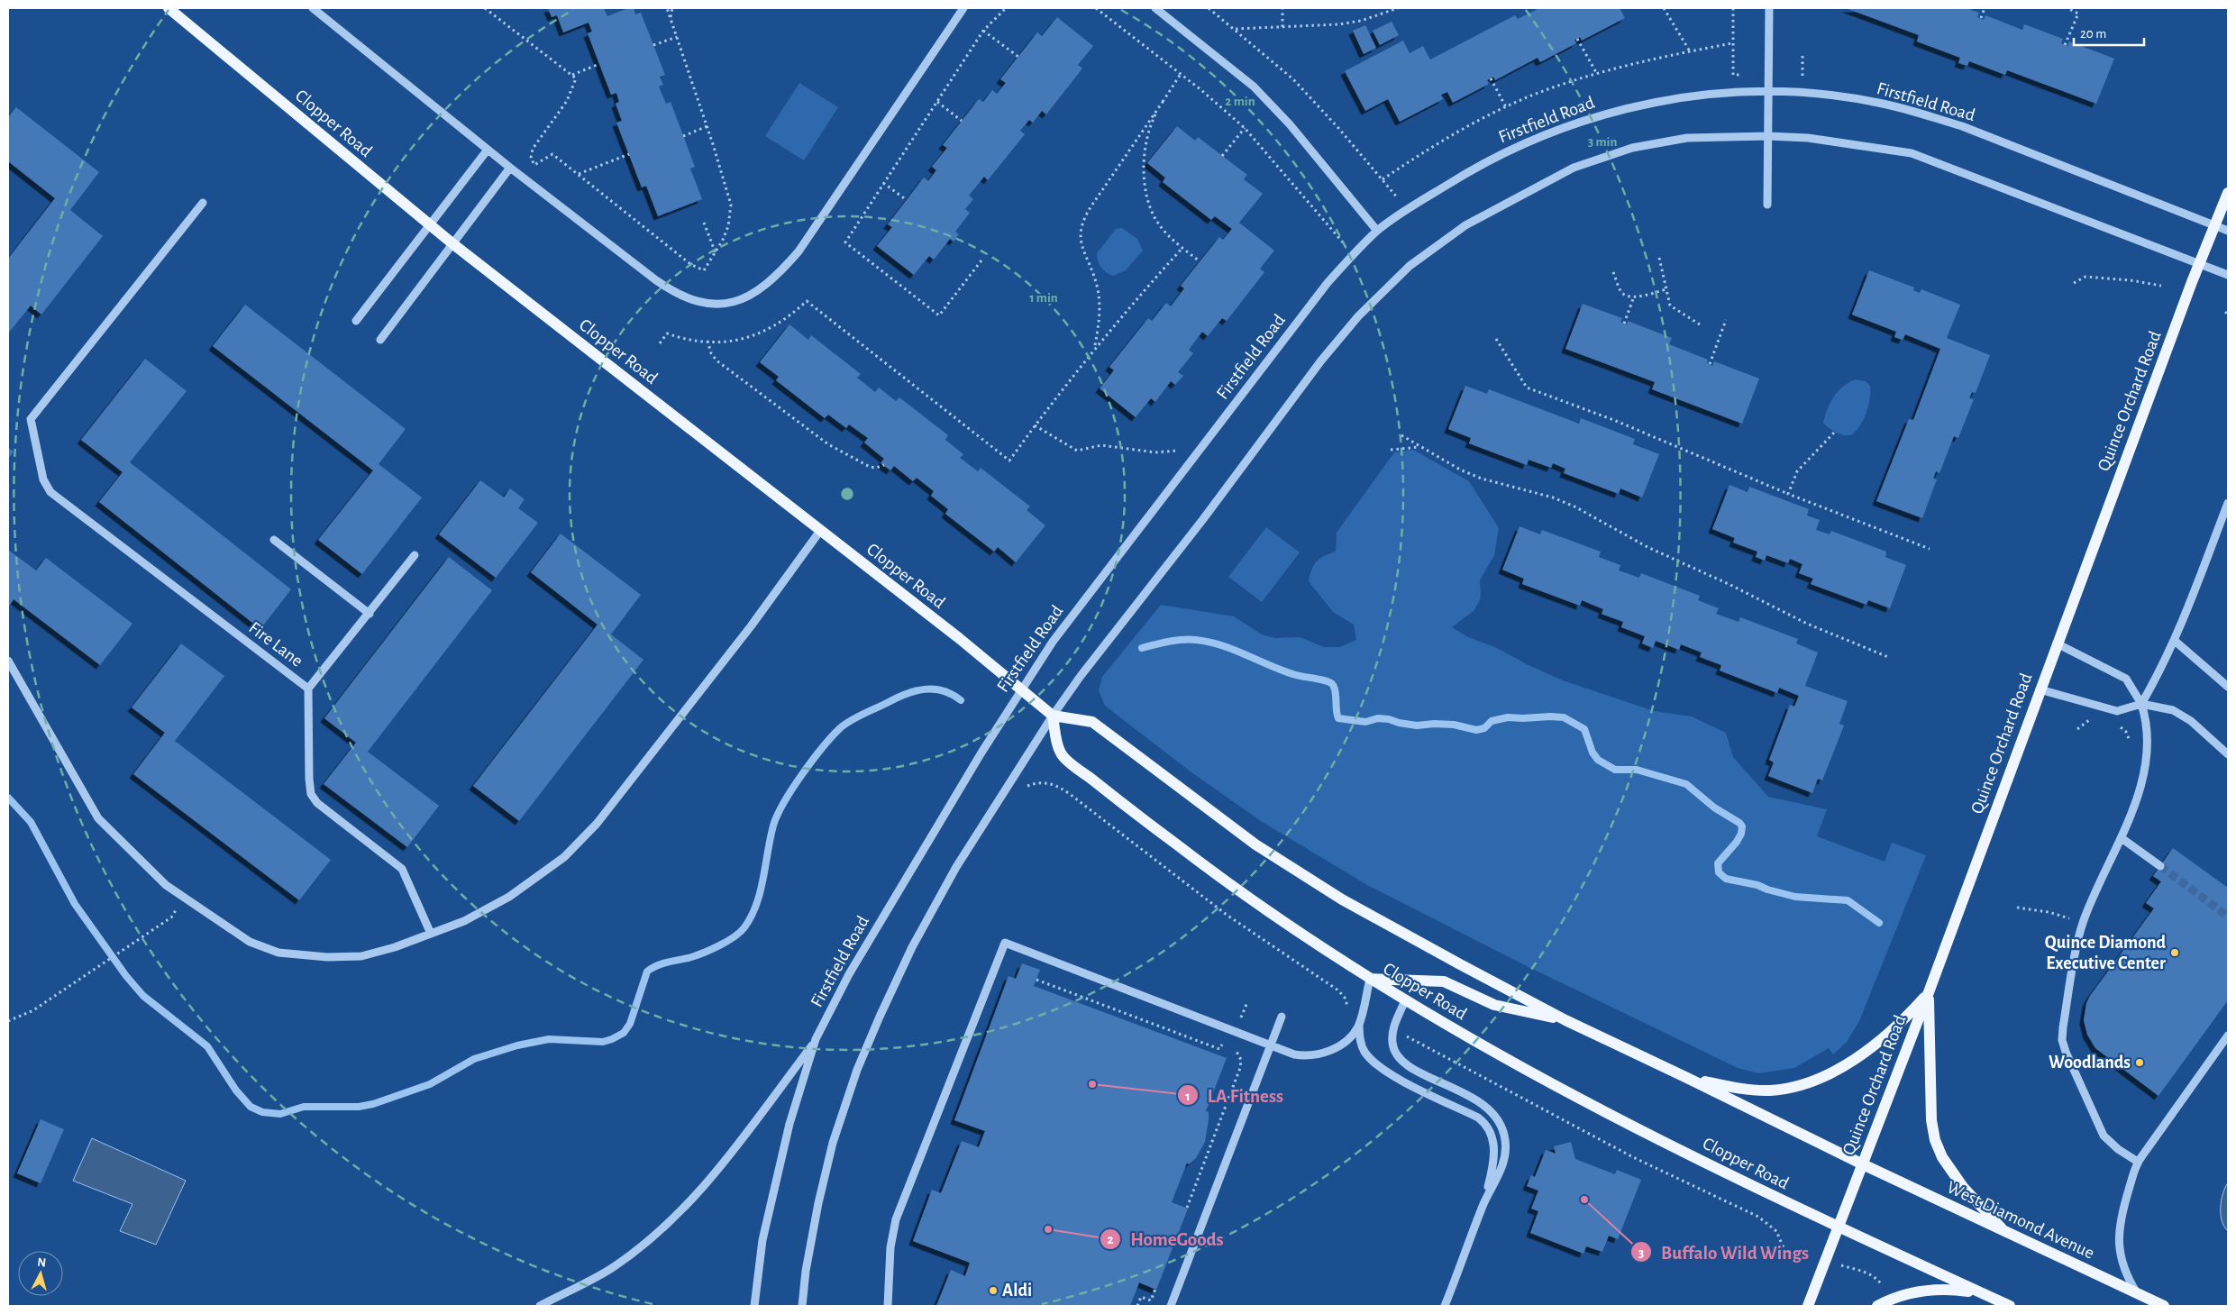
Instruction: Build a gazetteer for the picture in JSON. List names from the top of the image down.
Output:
{
  "streets": {
    "main road": ["Clopper Road", "Quince Orchard Road", "West Diamond Avenue"],
    "street": ["Firstfield Road", "Fire Lane"]
  },
  "crossings": [
    ["Firstfield Road", "Clopper Road"],
    ["Firstfield Road", "Quince Orchard Road"],
    ["Clopper Road", "Quince Orchard Road"],
    ["Clopper Road", "West Diamond Avenue"],
    ["Quince Orchard Road", "West Diamond Avenue"]
  ],
  "places": [
    "Quince Diamond Executive Center",
    "Woodlands",
    "LA Fitness",
    "Buffalo Wild Wings",
    "HomeGoods",
    "Aldi"
  ],
  "scale_bar": "20 m",
  "north": "top",
  "rings": ["2 min", "3 min", "1 min"]
}
